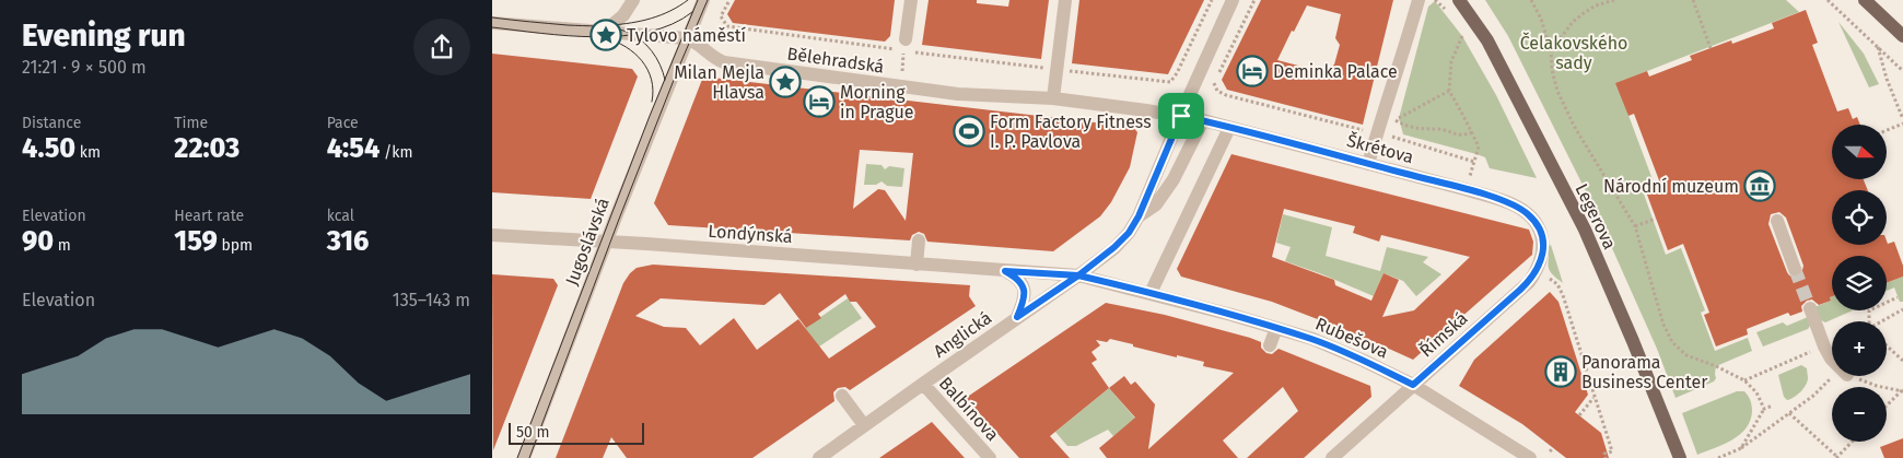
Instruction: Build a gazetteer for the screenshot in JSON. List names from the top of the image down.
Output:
{
  "streets": {
    "main road": ["Legerova"],
    "street": [
      "Bělehradská",
      "Škrétova",
      "Londýnská",
      "Jugoslávská",
      "Anglická",
      "Římská",
      "Rubešova",
      "Balbínova"
    ]
  },
  "crossings": [
    ["Bělehradská", "Škrétova"],
    ["Bělehradská", "Jugoslávská"],
    ["Bělehradská", "Anglická"],
    ["Škrétova", "Anglická"],
    ["Škrétova", "Římská"],
    ["Londýnská", "Jugoslávská"],
    ["Londýnská", "Anglická"],
    ["Londýnská", "Rubešova"],
    ["Anglická", "Rubešova"],
    ["Anglická", "Balbínova"],
    ["Římská", "Rubešova"]
  ],
  "parks": ["Čelakovského sady"],
  "places": {
    "place": ["Tylovo náměstí", "Milan Mejla Hlavsa"],
    "hotel": ["Deminka Palace", "Morning in Prague"],
    "sports": ["Form Factory Fitness I. P. Pavlova"],
    "museum": ["Národní muzeum"],
    "building": ["Panorama Business Center"]
  },
  "scale_bar": "50 m",
  "north": "right",
  "page": {
    "heading": ["Evening run", "21:21 · 9 × 500 m"],
    "stats": [
      ["Distance", "4.50 km"],
      ["Time", "22:03"],
      ["Pace", "4:54 /km"],
      ["Elevation", "90 m"],
      ["Heart rate", "159 bpm"],
      ["kcal", "316"]
    ],
    "map_buttons": ["+", "−"],
    "chart": ["Elevation", "135–143 m"],
    "scale": "50 m"
  }
}
